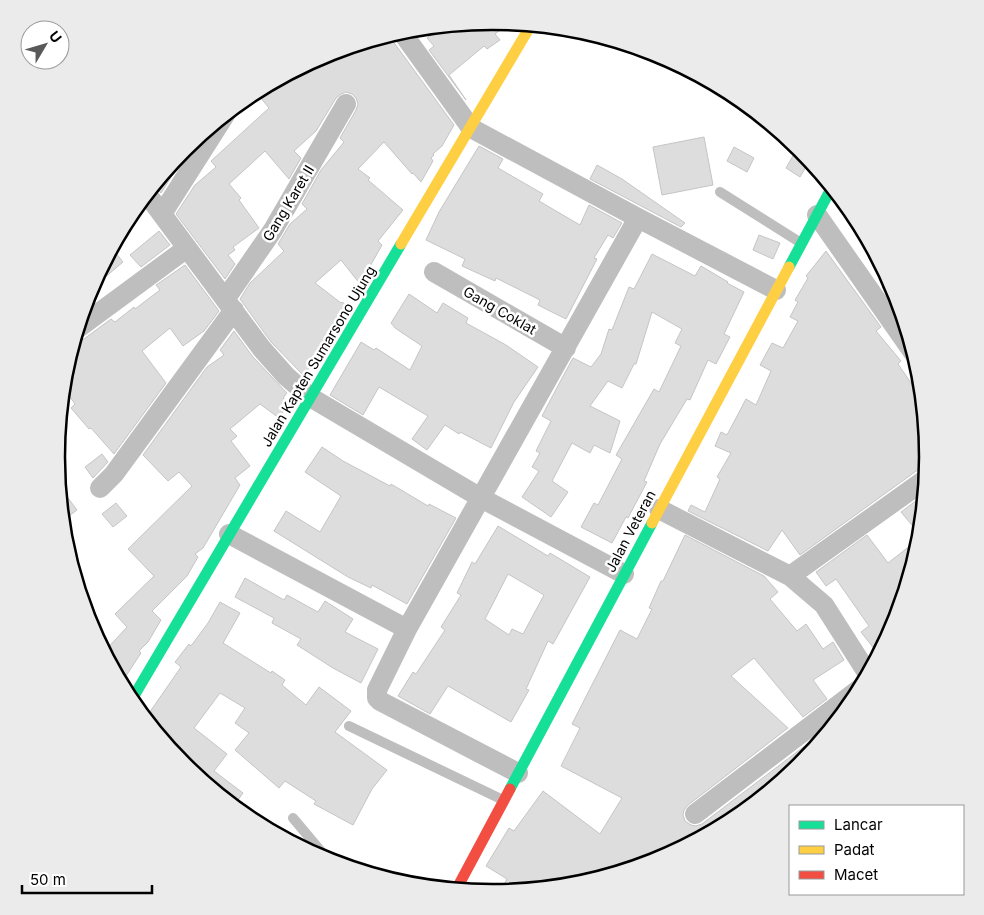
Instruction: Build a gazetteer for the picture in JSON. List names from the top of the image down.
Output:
{
  "streets": {
    "main road": ["Jalan Kapten Sumarsono Ujung", "Jalan Veteran"],
    "street": ["Gang Karet II", "Gang Coklat"]
  },
  "legend": ["Lancar", "Padat", "Macet"],
  "scale_bar": "50 m",
  "north": "top right"
}
